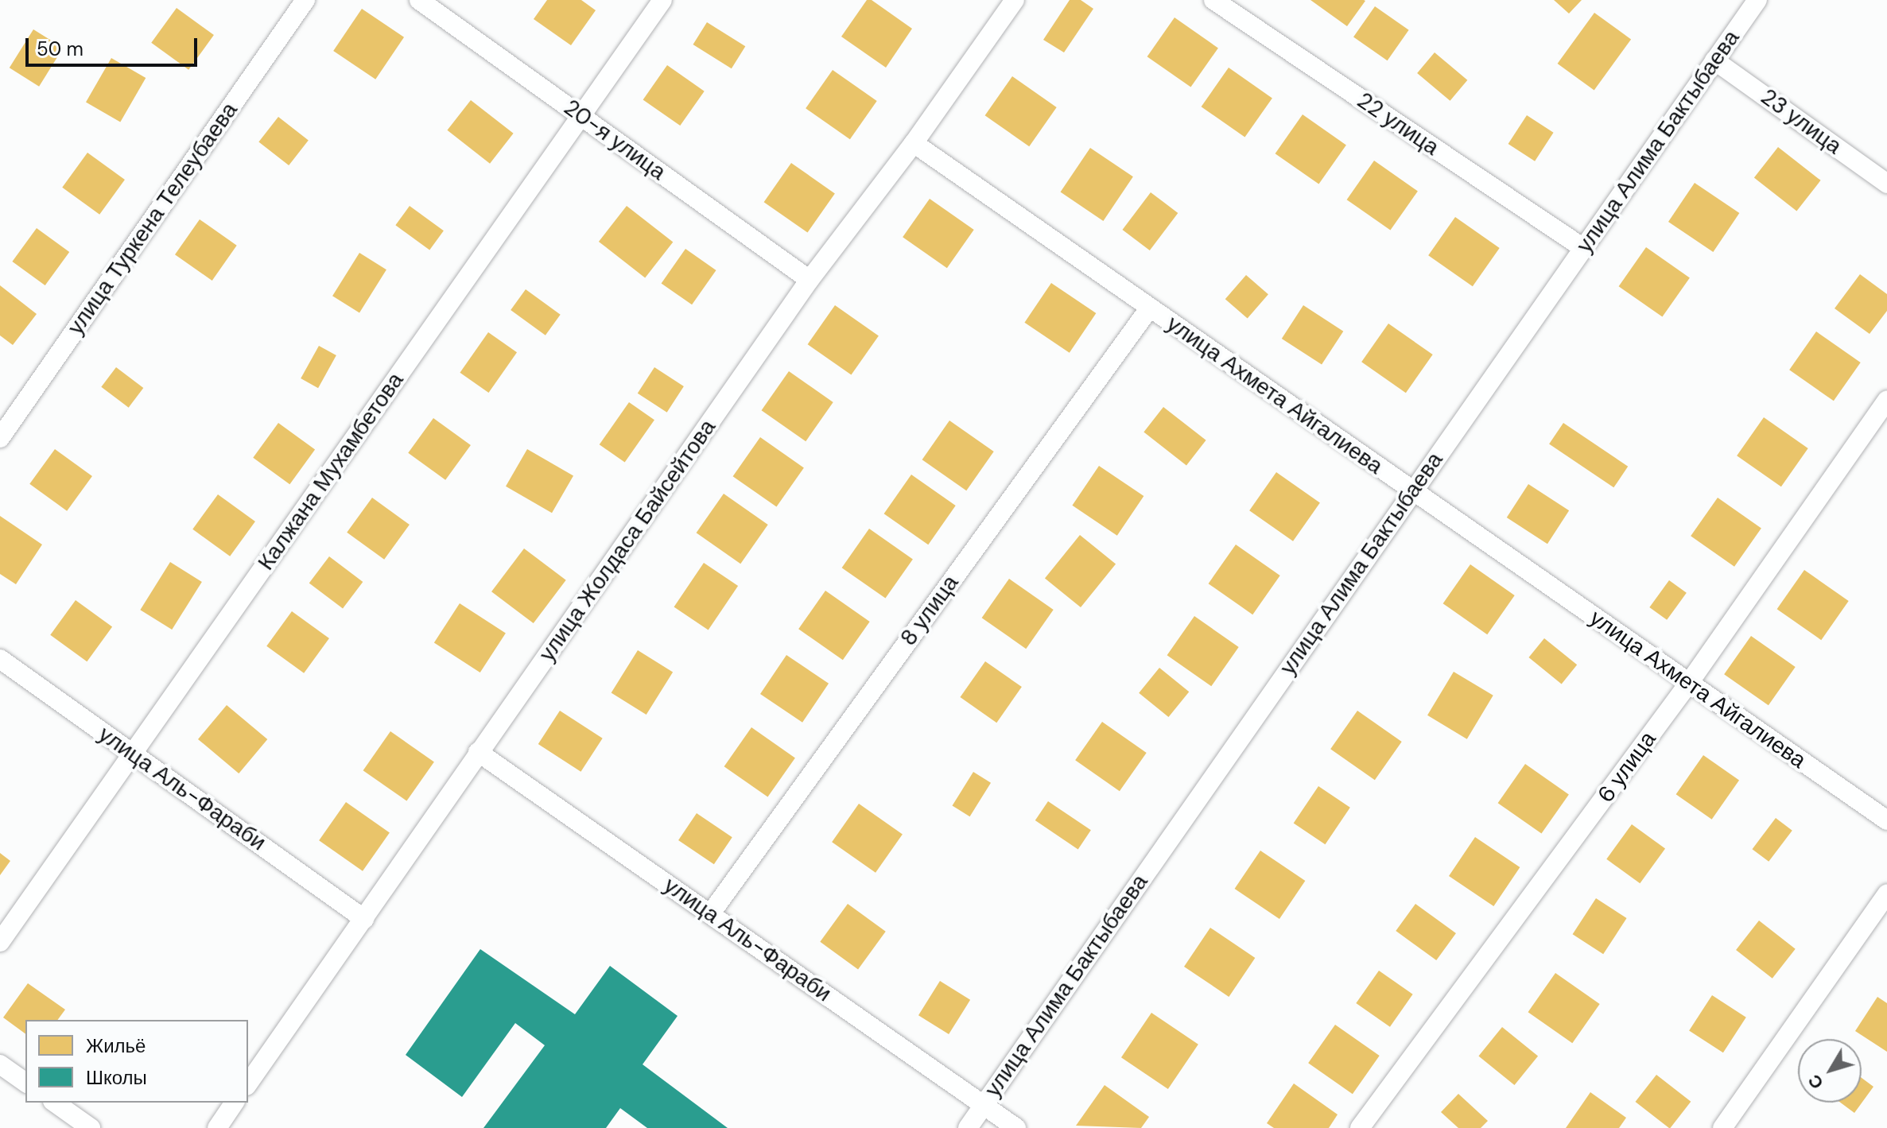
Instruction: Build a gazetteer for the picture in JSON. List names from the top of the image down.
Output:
{
  "streets": {
    "street": [
      "23 улица",
      "22 улица",
      "20-я улица",
      "улица Алима Бактыбаева",
      "улица Туркена Телеубаева",
      "улица Ахмета Айгалиева",
      "Калжана Мухамбетова",
      "улица Жолдаса Байсейтова",
      "8 улица",
      "6 улица",
      "улица Аль-Фараби"
    ]
  },
  "crossings": [
    ["23 улица", "улица Алима Бактыбаева"],
    ["22 улица", "улица Алима Бактыбаева"],
    ["20-я улица", "Калжана Мухамбетова"],
    ["20-я улица", "улица Жолдаса Байсейтова"],
    ["улица Алима Бактыбаева", "улица Ахмета Айгалиева"],
    ["улица Алима Бактыбаева", "улица Аль-Фараби"],
    ["улица Ахмета Айгалиева", "улица Жолдаса Байсейтова"],
    ["улица Ахмета Айгалиева", "8 улица"],
    ["улица Ахмета Айгалиева", "6 улица"],
    ["Калжана Мухамбетова", "улица Аль-Фараби"],
    ["улица Жолдаса Байсейтова", "улица Аль-Фараби"],
    ["8 улица", "улица Аль-Фараби"]
  ],
  "legend": ["Жильё", "Школы"],
  "scale_bar": "50 m",
  "north": "bottom left"
}
